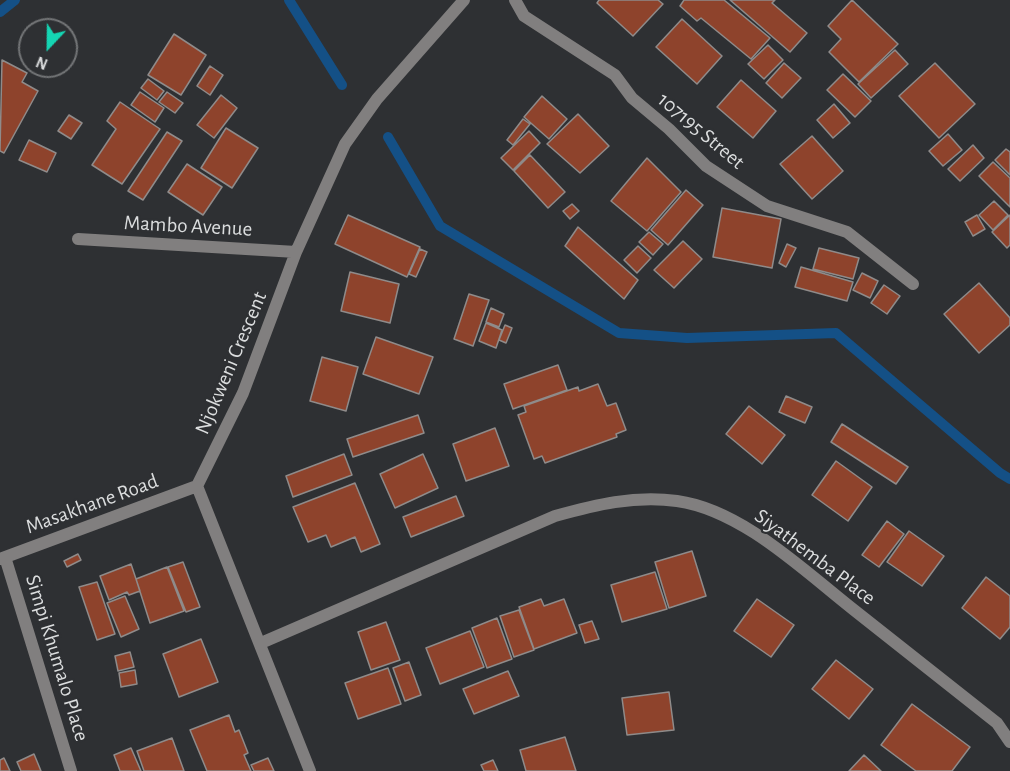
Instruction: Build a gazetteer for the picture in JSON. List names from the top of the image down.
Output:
{
  "streets": {
    "street": [
      "107195 Street",
      "Mambo Avenue",
      "Njokweni Crescent",
      "Masakhane Road",
      "Siyathemba Place",
      "Simpi Khumalo Place"
    ]
  },
  "crossings": [
    ["Mambo Avenue", "Njokweni Crescent"],
    ["Njokweni Crescent", "Masakhane Road"],
    ["Masakhane Road", "Simpi Khumalo Place"]
  ],
  "north": "bottom"
}
